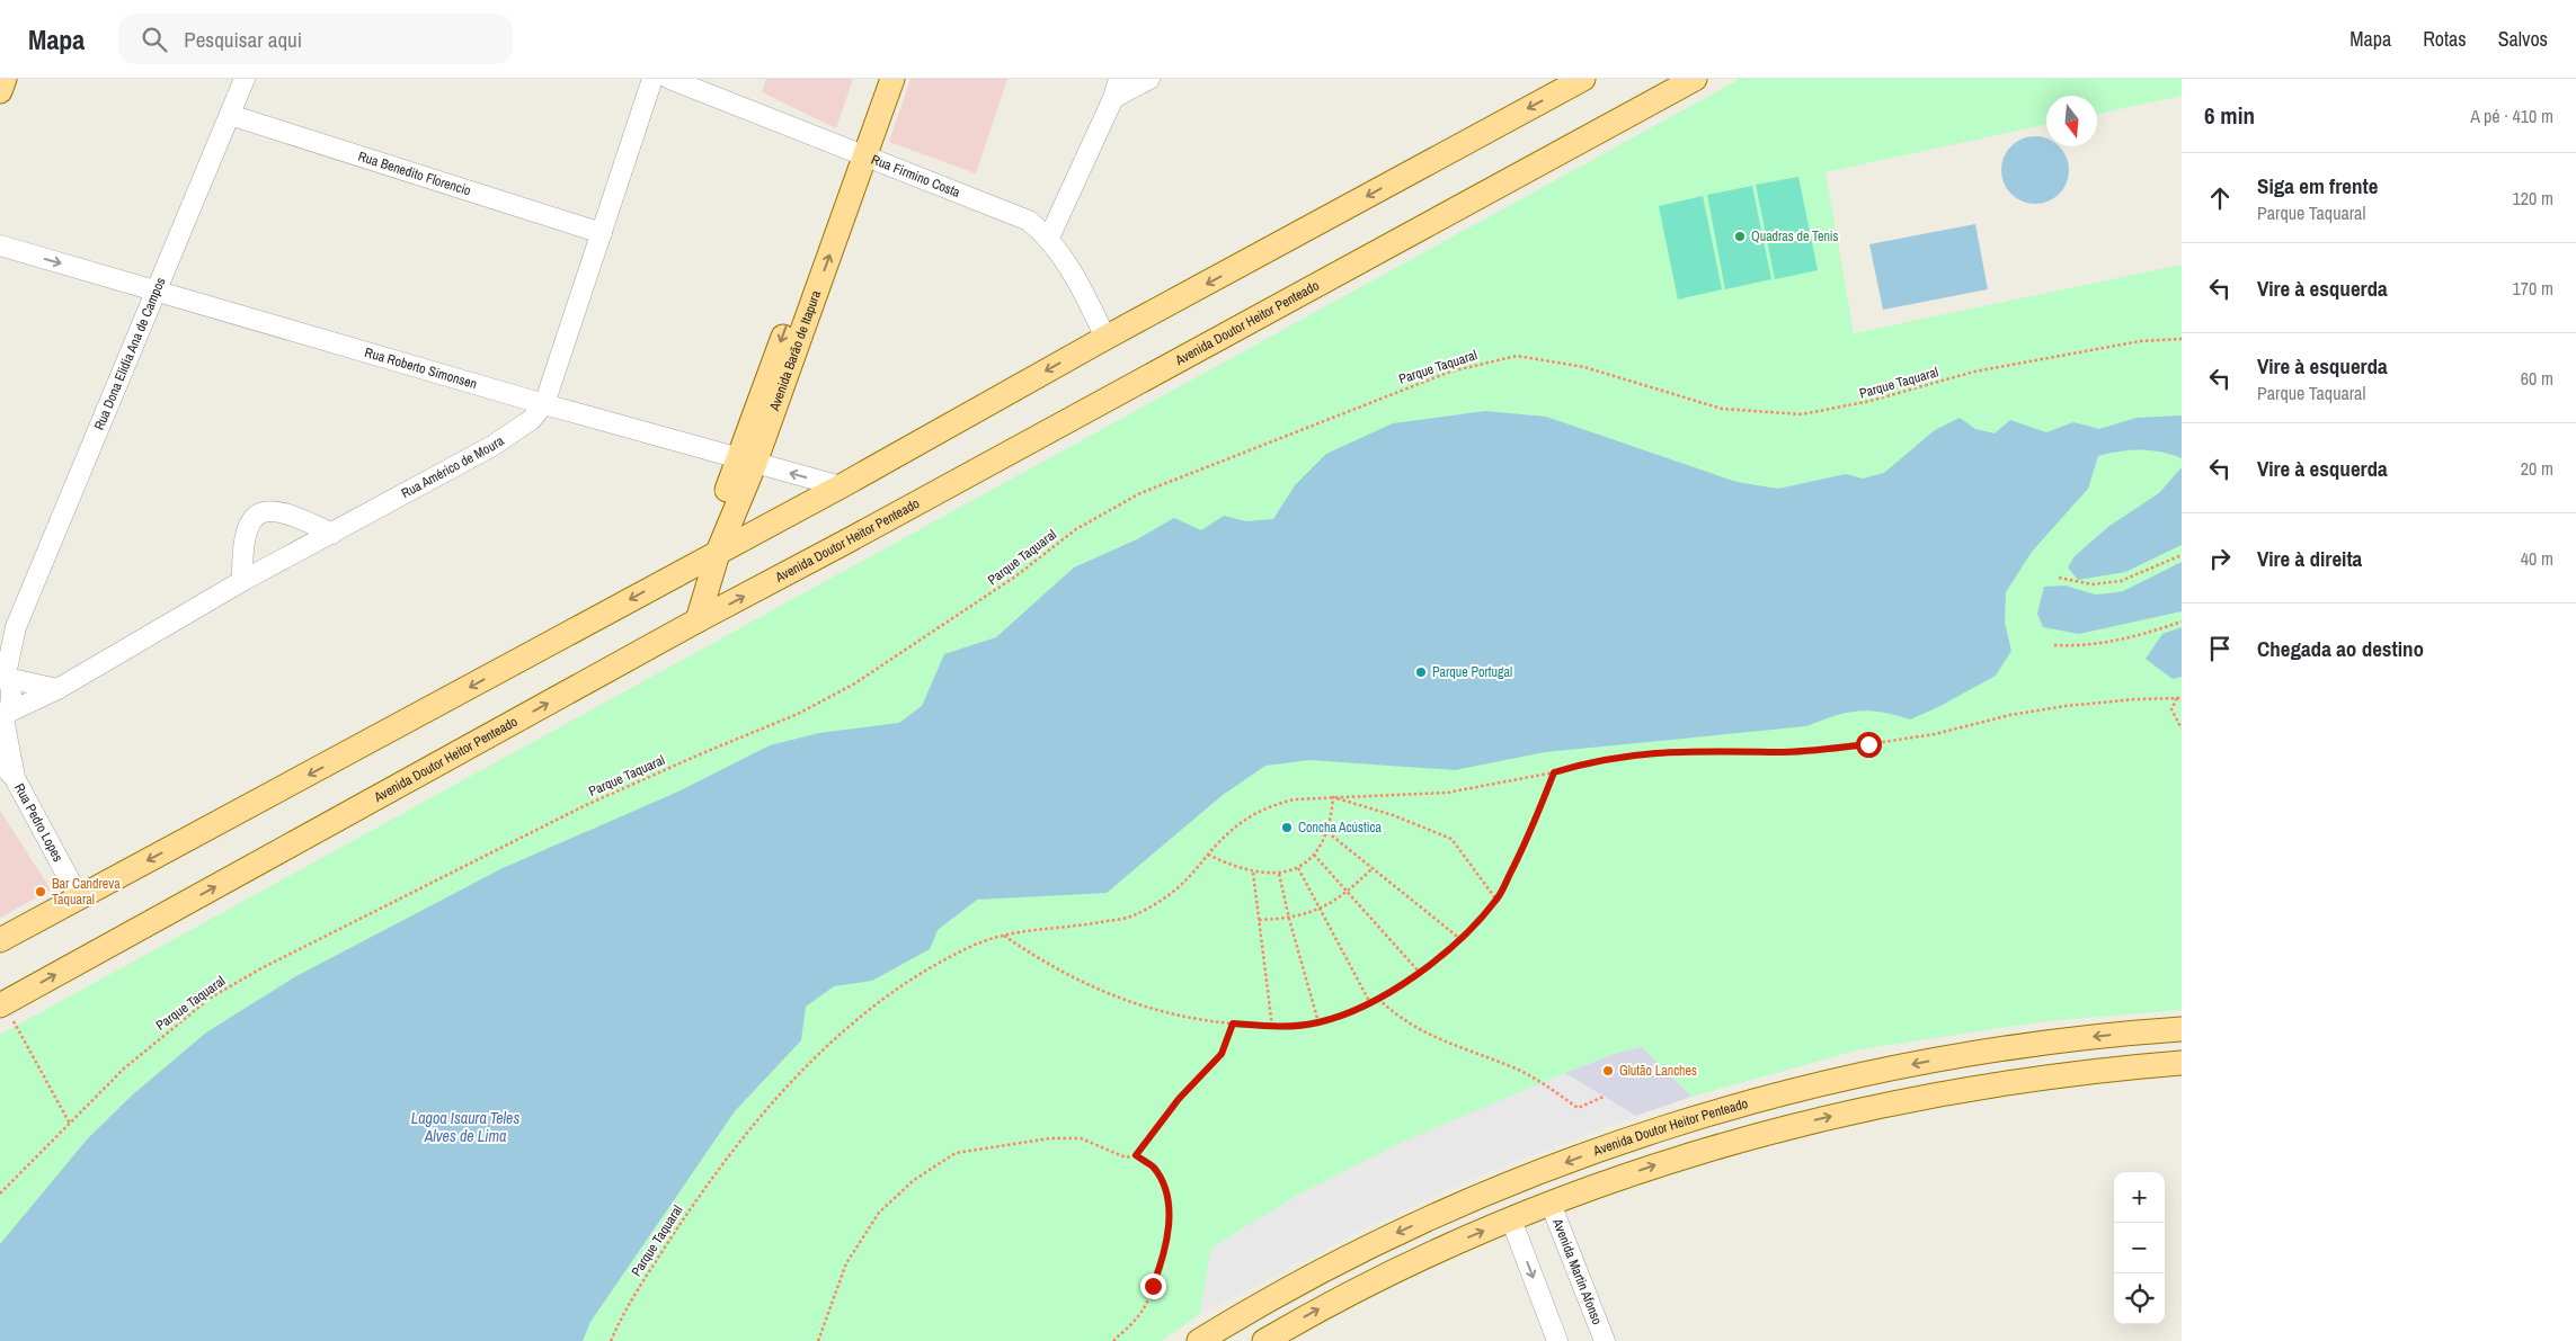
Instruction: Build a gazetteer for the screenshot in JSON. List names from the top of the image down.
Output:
{
  "streets": {
    "main road": ["Avenida Doutor Heitor Penteado", "Avenida Barão de Itapura"],
    "street": [
      "Rua Benedito Florencio",
      "Rua Firmino Costa",
      "Rua Dona Elidia Ana de Campos",
      "Rua Roberto Simonsen",
      "Rua Américo de Moura",
      "Rua Pedro Lopes",
      "Avenida Martin Afonso"
    ],
    "path": ["Parque Taquaral"]
  },
  "crossings": [
    ["Rua Benedito Florencio", "Rua Dona Elidia Ana de Campos"],
    ["Rua Benedito Florencio", "Rua Américo de Moura"],
    ["Rua Firmino Costa", "Avenida Barão de Itapura"],
    ["Avenida Doutor Heitor Penteado", "Avenida Barão de Itapura"],
    ["Avenida Barão de Itapura", "Rua Roberto Simonsen"],
    ["Rua Dona Elidia Ana de Campos", "Rua Roberto Simonsen"],
    ["Rua Dona Elidia Ana de Campos", "Rua Pedro Lopes"],
    ["Rua Roberto Simonsen", "Rua Américo de Moura"],
    ["Rua Américo de Moura", "Rua Pedro Lopes"]
  ],
  "water": ["Lagoa Isaura Teles Alves de Lima"],
  "places": [
    "Quadras de Tenis",
    "Parque Portugal",
    "Concha Acústica",
    "Bar Candreva Taquaral",
    "Glutão Lanches"
  ],
  "north": "bottom",
  "page": {
    "header": "Mapa",
    "search": "Pesquisar aqui",
    "nav": ["Mapa", "Rotas", "Salvos"],
    "heading": ["6 min", "A pé · 410 m"],
    "list": [
      ["Siga em frente", "Parque Taquaral", "120 m"],
      ["Vire à esquerda", "170 m"],
      ["Vire à esquerda", "Parque Taquaral", "60 m"],
      ["Vire à esquerda", "20 m"],
      ["Vire à direita", "40 m"],
      "Chegada ao destino"
    ],
    "map_buttons": ["+", "−"]
  }
}
